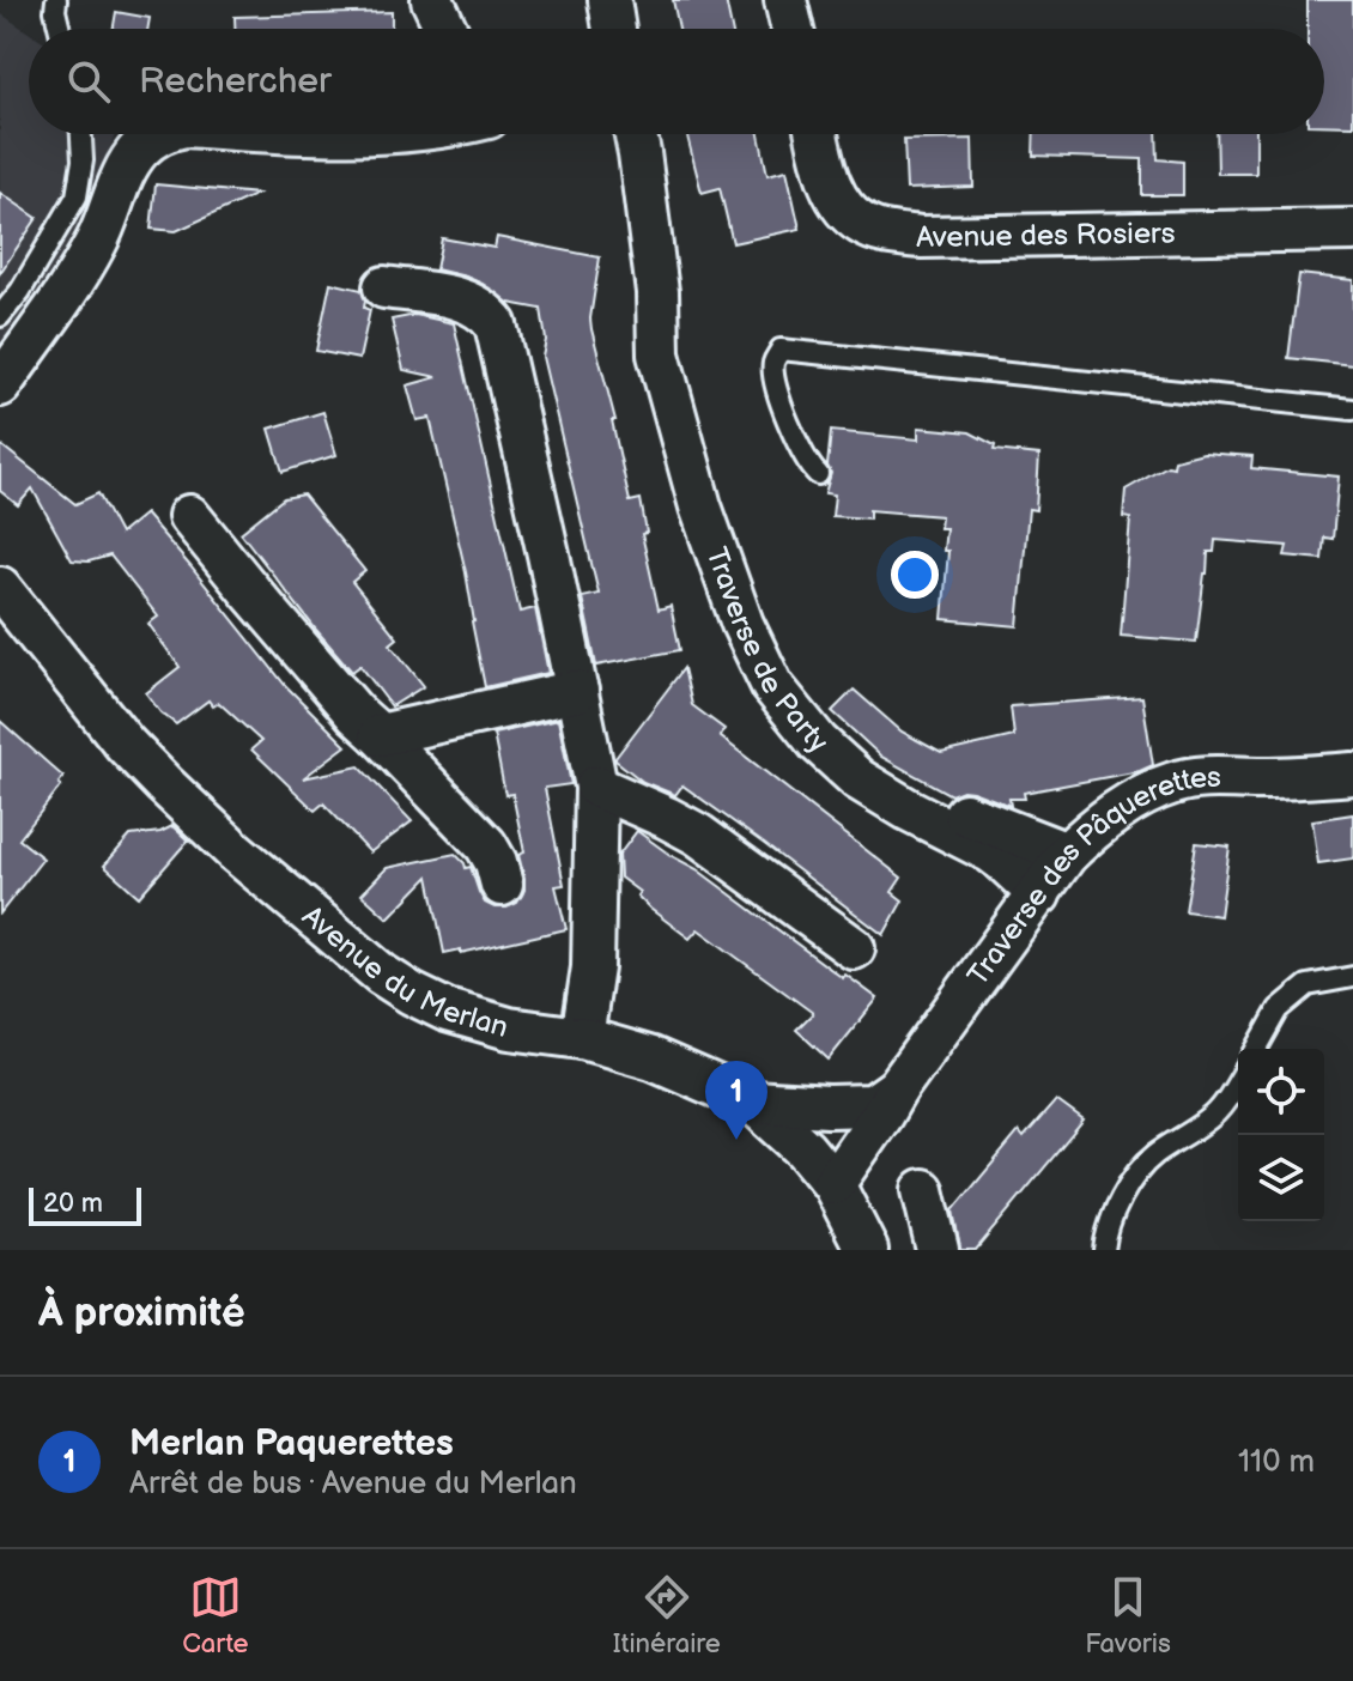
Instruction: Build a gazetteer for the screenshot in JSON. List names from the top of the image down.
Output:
{
  "streets": {
    "street": [
      "Avenue des Rosiers",
      "Traverse de Party",
      "Traverse des Pâquerettes",
      "Avenue du Merlan"
    ]
  },
  "crossings": [
    ["Traverse de Party", "Traverse des Pâquerettes"],
    ["Traverse des Pâquerettes", "Avenue du Merlan"]
  ],
  "scale_bar": "20 m",
  "page": {
    "search": "Rechercher",
    "pins": "1",
    "scale": "20 m",
    "heading": "À proximité",
    "list": [
      {
        "mark": "1",
        "name": "Merlan Paquerettes",
        "note": "Arrêt de bus · Avenue du Merlan",
        "value": "110 m"
      }
    ],
    "nav": ["Carte", "Itinéraire", "Favoris"]
  }
}
